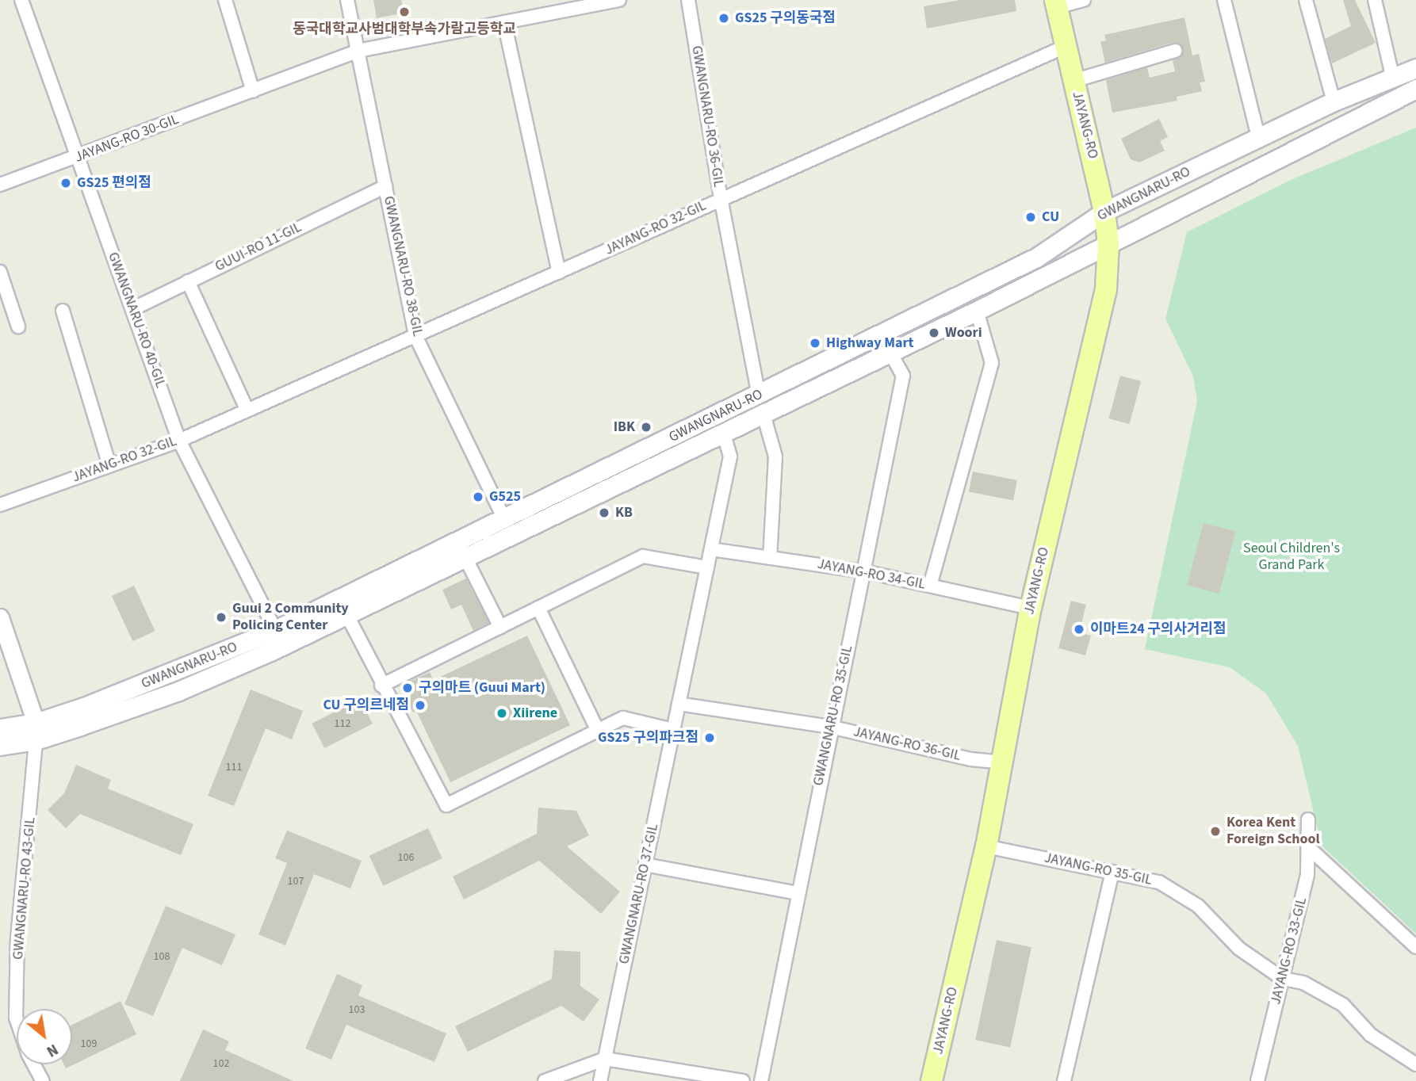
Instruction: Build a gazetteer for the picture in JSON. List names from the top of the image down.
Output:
{
  "streets": {
    "main road": ["JAYANG-RO", "GWANGNARU-RO"],
    "street": [
      "GWANGNARU-RO 36-GIL",
      "JAYANG-RO 30-GIL",
      "JAYANG-RO 32-GIL",
      "GUUI-RO 11-GIL",
      "GWANGNARU-RO 38-GIL",
      "GWANGNARU-RO 40-GIL",
      "JAYANG-RO 34-GIL",
      "GWANGNARU-RO 35-GIL",
      "JAYANG-RO 36-GIL",
      "JAYANG-RO 35-GIL",
      "GWANGNARU-RO 43-GIL",
      "GWANGNARU-RO 37-GIL",
      "JAYANG-RO 33-GIL"
    ]
  },
  "crossings": [
    ["GWANGNARU-RO 36-GIL", "GWANGNARU-RO"],
    ["GWANGNARU-RO 36-GIL", "JAYANG-RO 32-GIL"],
    ["JAYANG-RO", "GWANGNARU-RO"],
    ["JAYANG-RO", "JAYANG-RO 32-GIL"],
    ["JAYANG-RO", "JAYANG-RO 34-GIL"],
    ["JAYANG-RO", "JAYANG-RO 36-GIL"],
    ["JAYANG-RO", "JAYANG-RO 35-GIL"],
    ["JAYANG-RO 30-GIL", "GWANGNARU-RO 38-GIL"],
    ["JAYANG-RO 30-GIL", "GWANGNARU-RO 40-GIL"],
    ["GWANGNARU-RO", "GWANGNARU-RO 38-GIL"],
    ["GWANGNARU-RO", "GWANGNARU-RO 40-GIL"],
    ["GWANGNARU-RO", "JAYANG-RO 34-GIL"],
    ["GWANGNARU-RO", "GWANGNARU-RO 35-GIL"],
    ["GWANGNARU-RO", "GWANGNARU-RO 43-GIL"],
    ["GWANGNARU-RO", "GWANGNARU-RO 37-GIL"],
    ["JAYANG-RO 32-GIL", "GWANGNARU-RO 38-GIL"],
    ["JAYANG-RO 32-GIL", "GWANGNARU-RO 40-GIL"],
    ["GUUI-RO 11-GIL", "GWANGNARU-RO 38-GIL"],
    ["GUUI-RO 11-GIL", "GWANGNARU-RO 40-GIL"],
    ["JAYANG-RO 34-GIL", "GWANGNARU-RO 35-GIL"],
    ["JAYANG-RO 34-GIL", "GWANGNARU-RO 37-GIL"],
    ["GWANGNARU-RO 35-GIL", "JAYANG-RO 36-GIL"],
    ["JAYANG-RO 36-GIL", "GWANGNARU-RO 37-GIL"],
    ["JAYANG-RO 35-GIL", "JAYANG-RO 33-GIL"]
  ],
  "parks": ["Seoul Children's Grand Park"],
  "places": [
    "동국대학교사범대학부속가람고등학교",
    "GS25 구의동국점",
    "GS25 편의점",
    "CU",
    "Woori",
    "Highway Mart",
    "IBK",
    "G525",
    "KB",
    "Guui 2 Community Policing Center",
    "이마트24 구의사거리점",
    "구의마트 (Guui Mart)",
    "CU 구의르네점",
    "Xiirene",
    "GS25 구의파크점",
    "Korea Kent Foreign School"
  ],
  "house_numbers": [
    "112",
    "111",
    "106",
    "107",
    "108",
    "103",
    "109",
    "102"
  ],
  "north": "bottom right"
}
